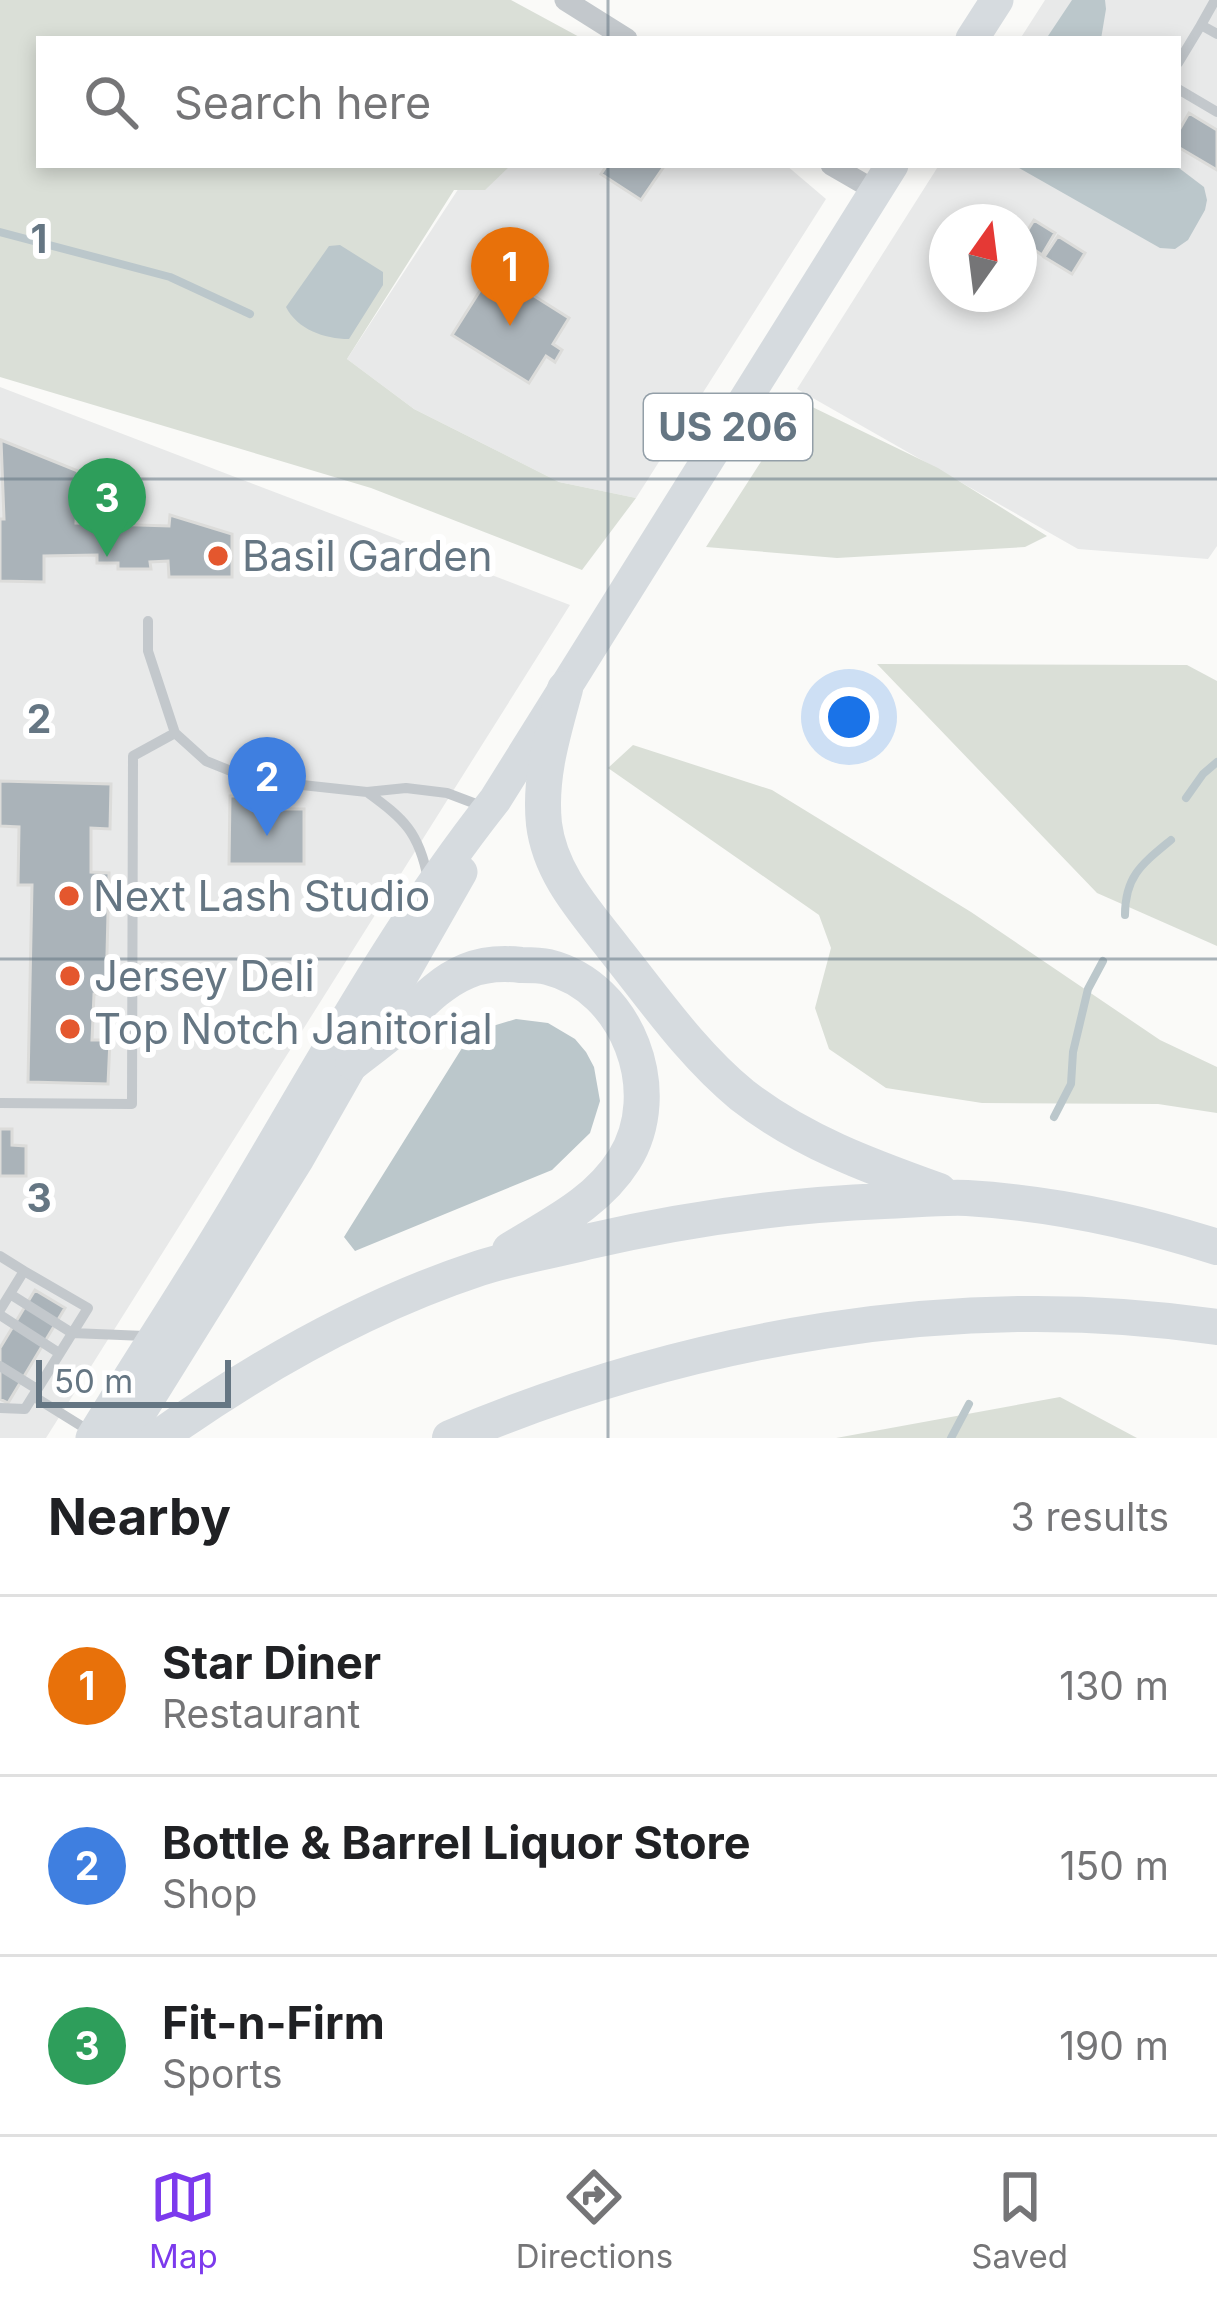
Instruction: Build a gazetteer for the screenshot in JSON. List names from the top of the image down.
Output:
{
  "streets": {
    "main road": ["US 206"]
  },
  "places": [
    "Basil Garden",
    "Next Lash Studio",
    "Jersey Deli",
    "Top Notch Janitorial"
  ],
  "scale_bar": "50 m",
  "north": "top",
  "page": {
    "search": "Search here",
    "pins": ["1", "3", "2"],
    "scale": "50 m",
    "heading": ["Nearby", "3 results"],
    "list": [
      {
        "mark": "1",
        "name": "Star Diner",
        "note": "Restaurant",
        "value": "130 m"
      },
      {
        "mark": "2",
        "name": "Bottle & Barrel Liquor Store",
        "note": "Shop",
        "value": "150 m"
      },
      {
        "mark": "3",
        "name": "Fit-n-Firm",
        "note": "Sports",
        "value": "190 m"
      }
    ],
    "nav": ["Map", "Directions", "Saved"]
  },
  "grid": {
    "rows": ["1", "2", "3"]
  }
}
